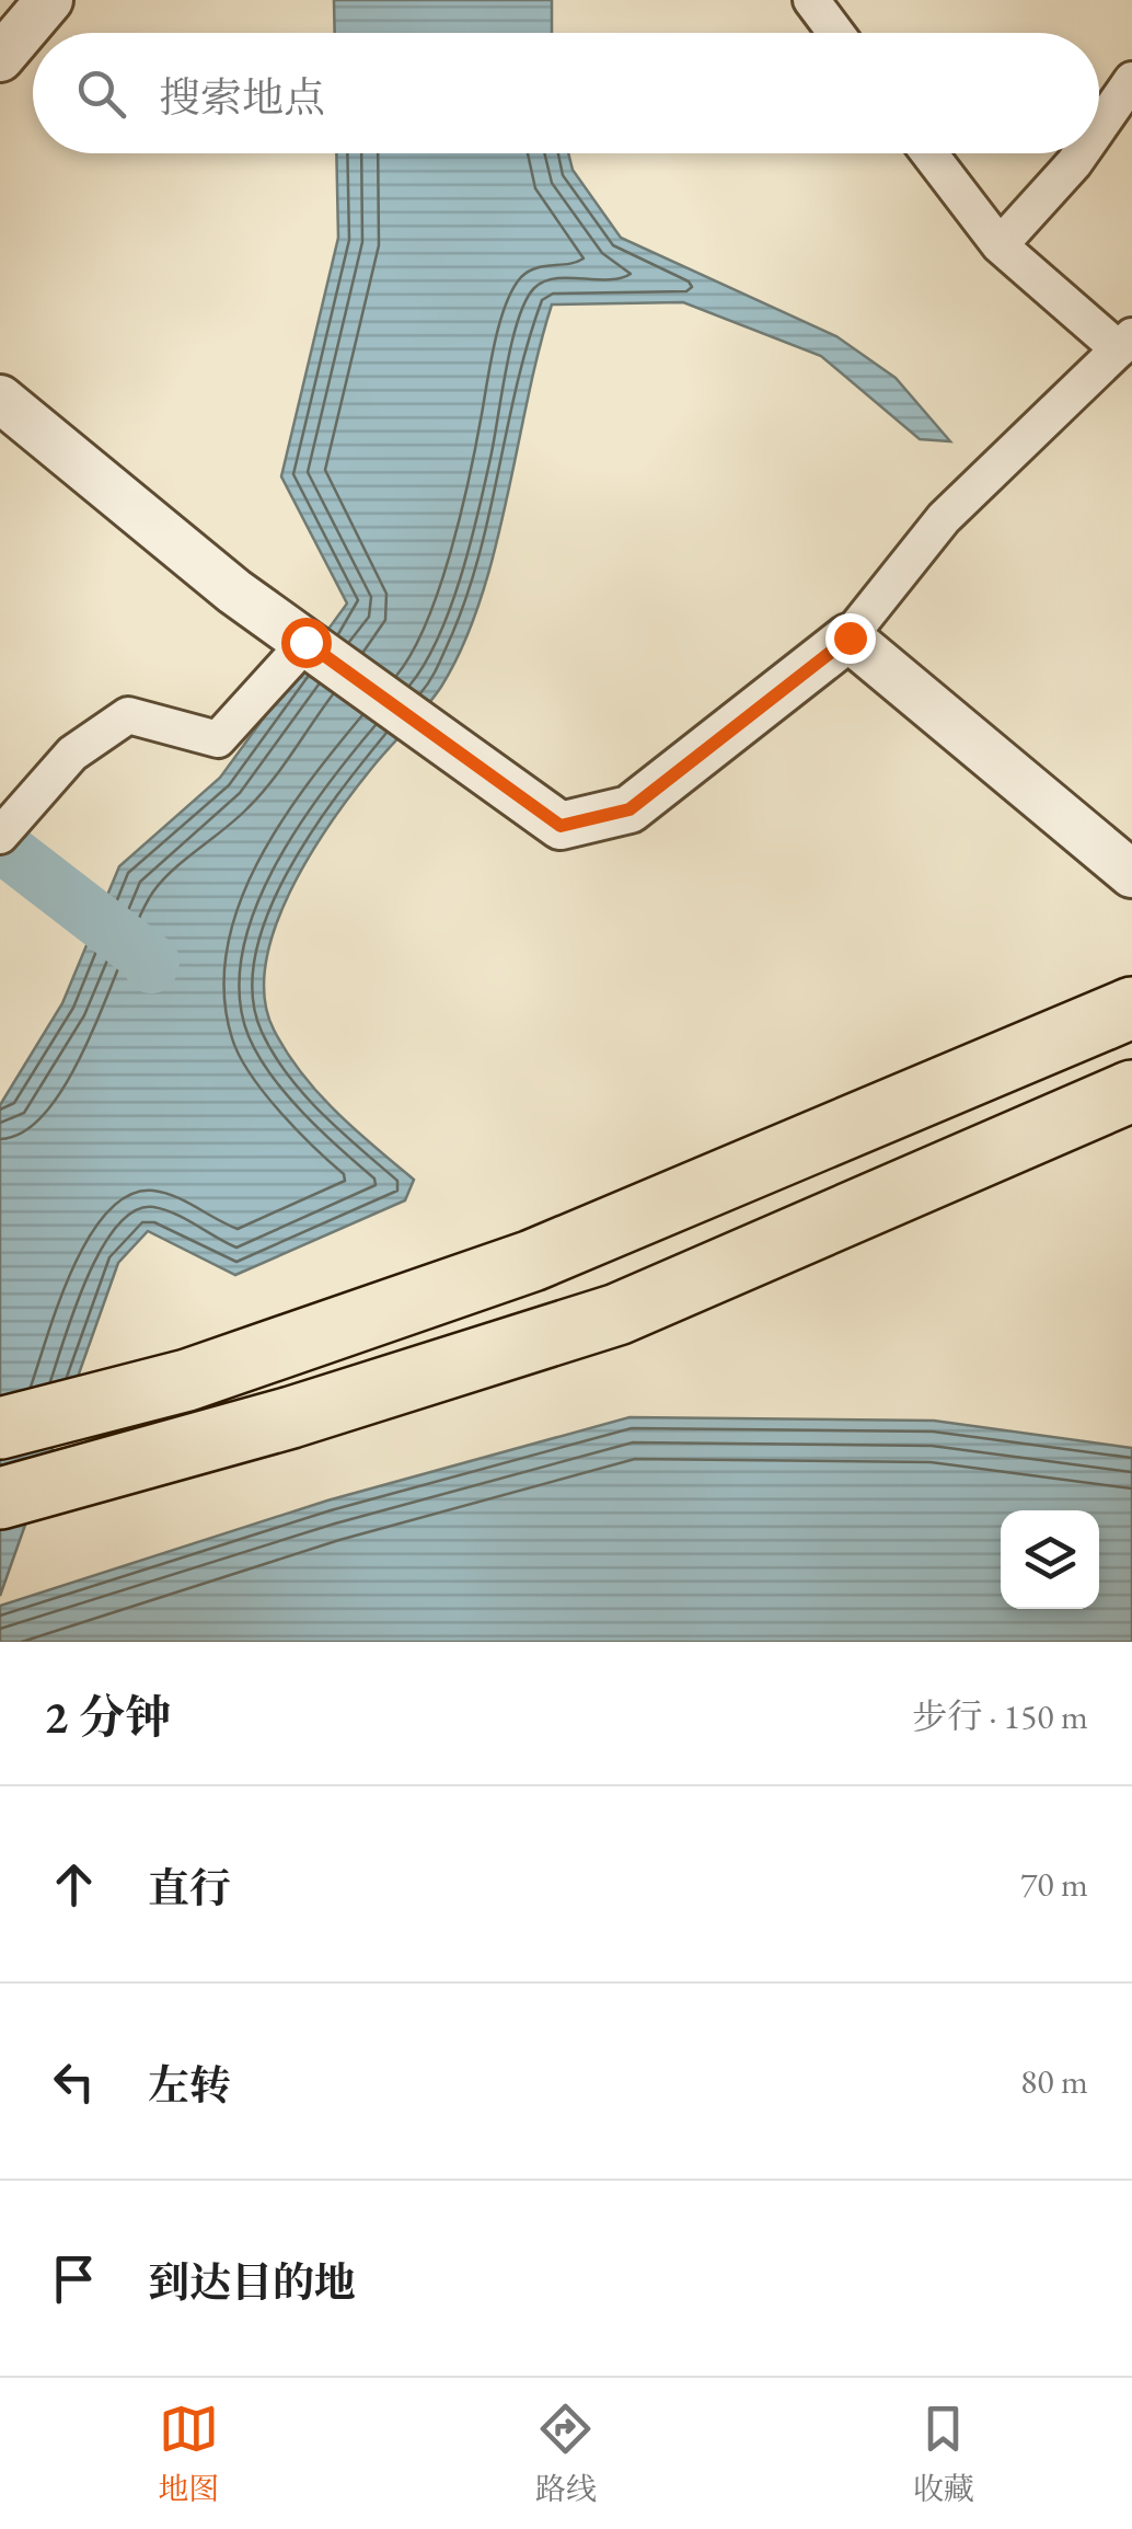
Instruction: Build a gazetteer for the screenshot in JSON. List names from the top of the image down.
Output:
{
  "page": {
    "search": "搜索地点",
    "heading": ["2 分钟", "步行 · 150 m"],
    "list": [
      ["直行", "70 m"],
      ["左转", "80 m"],
      "到达目的地"
    ],
    "nav": ["地图", "路线", "收藏"]
  }
}
